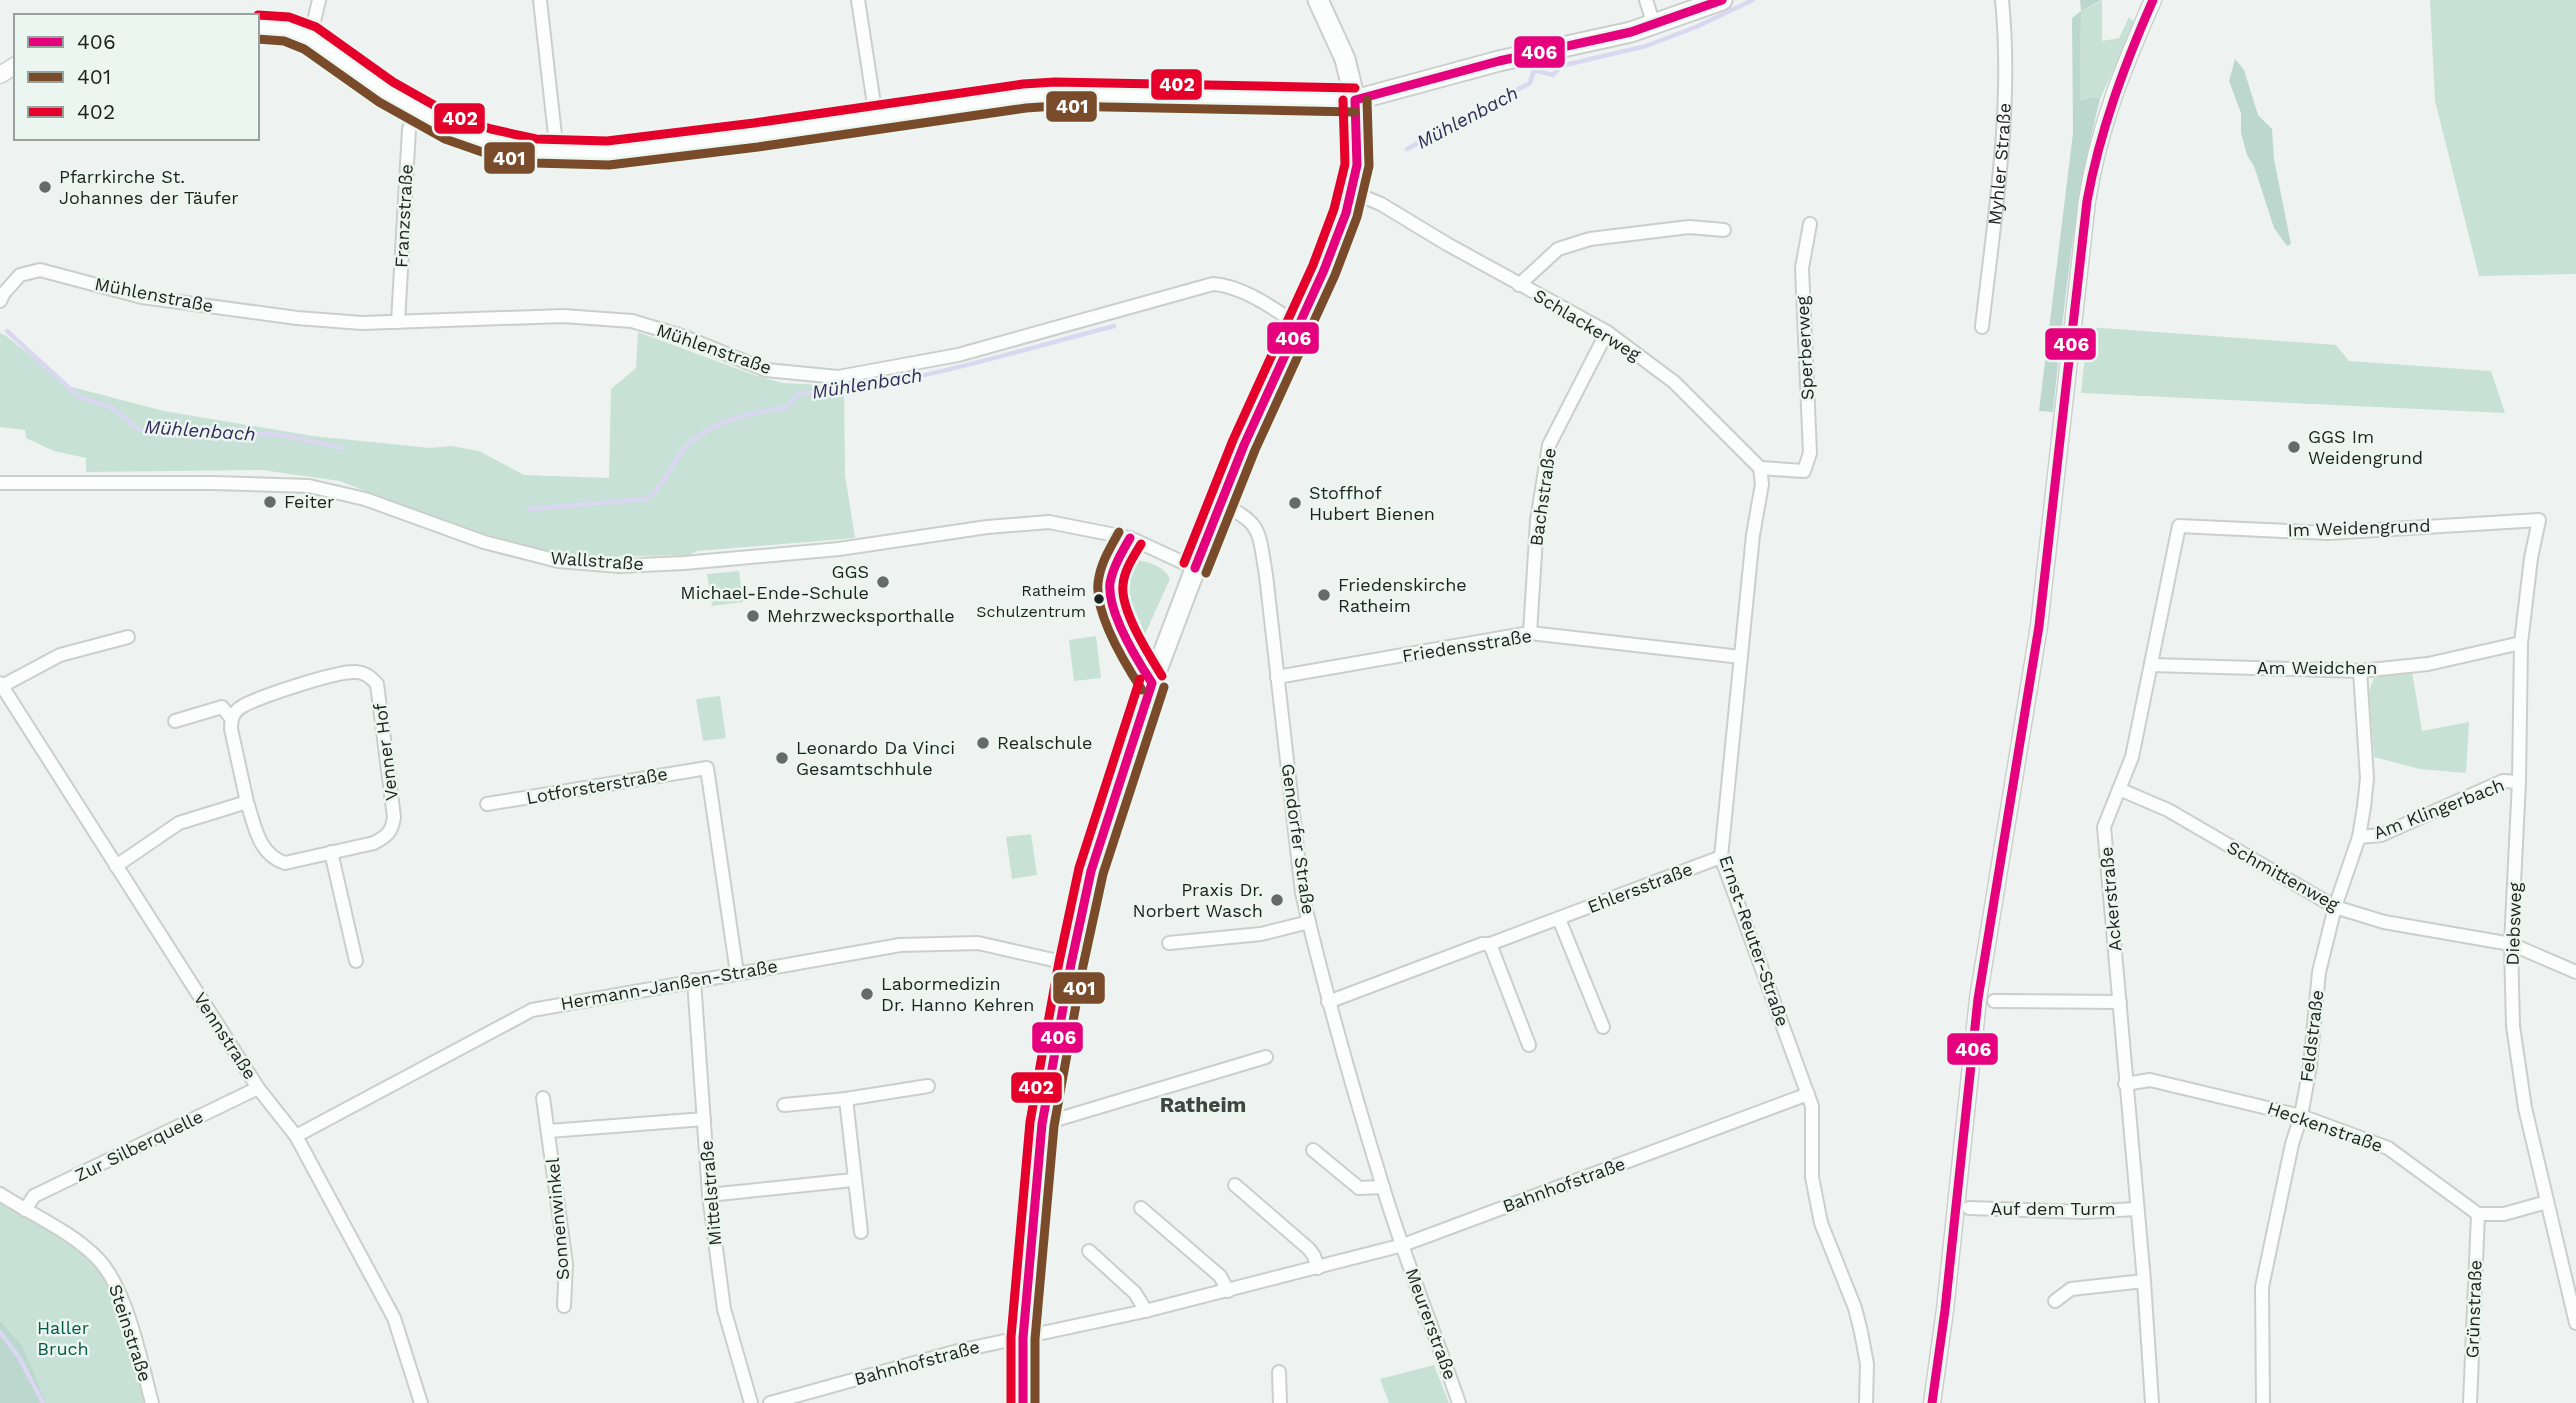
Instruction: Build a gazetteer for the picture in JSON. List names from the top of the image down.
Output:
{
  "streets": {
    "street": [
      "Myhler Straße",
      "Franzstraße",
      "Mühlenstraße",
      "Schlackerweg",
      "Sperberweg",
      "Bachstraße",
      "Im Weidengrund",
      "Wallstraße",
      "Friedensstraße",
      "Am Weidchen",
      "Venner Hof",
      "Lotforsterstraße",
      "Am Klingerbach",
      "Gendorfer Straße",
      "Schmittenweg",
      "Ehlersstraße",
      "Ackerstraße",
      "Diebsweg",
      "Ernst-Reuter-Straße",
      "Hermann-Janßen-Straße",
      "Vennstraße",
      "Feldstraße",
      "Heckenstraße",
      "Zur Silberquelle",
      "Bahnhofstraße",
      "Mittelstraße",
      "Auf dem Turm",
      "Sonnenwinkel",
      "Grünstraße",
      "Meurerstraße",
      "Steinstraße"
    ]
  },
  "crossings": [
    ["Franzstraße", "Mühlenstraße"],
    ["Schlackerweg", "Sperberweg"],
    ["Schlackerweg", "Bachstraße"],
    ["Schlackerweg", "Ernst-Reuter-Straße"],
    ["Sperberweg", "Ernst-Reuter-Straße"],
    ["Bachstraße", "Friedensstraße"],
    ["Im Weidengrund", "Ackerstraße"],
    ["Im Weidengrund", "Diebsweg"],
    ["Friedensstraße", "Gendorfer Straße"],
    ["Friedensstraße", "Ernst-Reuter-Straße"],
    ["Am Weidchen", "Ackerstraße"],
    ["Am Weidchen", "Diebsweg"],
    ["Am Weidchen", "Feldstraße"],
    ["Lotforsterstraße", "Hermann-Janßen-Straße"],
    ["Am Klingerbach", "Diebsweg"],
    ["Am Klingerbach", "Feldstraße"],
    ["Gendorfer Straße", "Ehlersstraße"],
    ["Gendorfer Straße", "Bahnhofstraße"],
    ["Gendorfer Straße", "Meurerstraße"],
    ["Schmittenweg", "Ackerstraße"],
    ["Schmittenweg", "Diebsweg"],
    ["Schmittenweg", "Feldstraße"],
    ["Ehlersstraße", "Ernst-Reuter-Straße"],
    ["Ackerstraße", "Heckenstraße"],
    ["Ackerstraße", "Auf dem Turm"],
    ["Ernst-Reuter-Straße", "Bahnhofstraße"],
    ["Hermann-Janßen-Straße", "Vennstraße"],
    ["Hermann-Janßen-Straße", "Mittelstraße"],
    ["Vennstraße", "Zur Silberquelle"],
    ["Feldstraße", "Heckenstraße"],
    ["Heckenstraße", "Grünstraße"],
    ["Zur Silberquelle", "Steinstraße"],
    ["Bahnhofstraße", "Meurerstraße"]
  ],
  "districts": ["Ratheim"],
  "water": ["Mühlenbach"],
  "parks": ["Haller Bruch"],
  "places": [
    "Pfarrkirche St. Johannes der Täufer",
    "GGS Im Weidengrund",
    "Feiter",
    "Stoffhof Hubert Bienen",
    "GGS Michael-Ende-Schule",
    "Friedenskirche Ratheim",
    "Ratheim Schulzentrum",
    "Mehrzwecksporthalle",
    "Realschule",
    "Leonardo Da Vinci Gesamtschhule",
    "Praxis Dr. Norbert Wasch",
    "Labormedizin Dr. Hanno Kehren"
  ],
  "lines": ["transit line 406", "transit line 402", "transit line 401"],
  "legend": ["406", "401", "402"]
}
